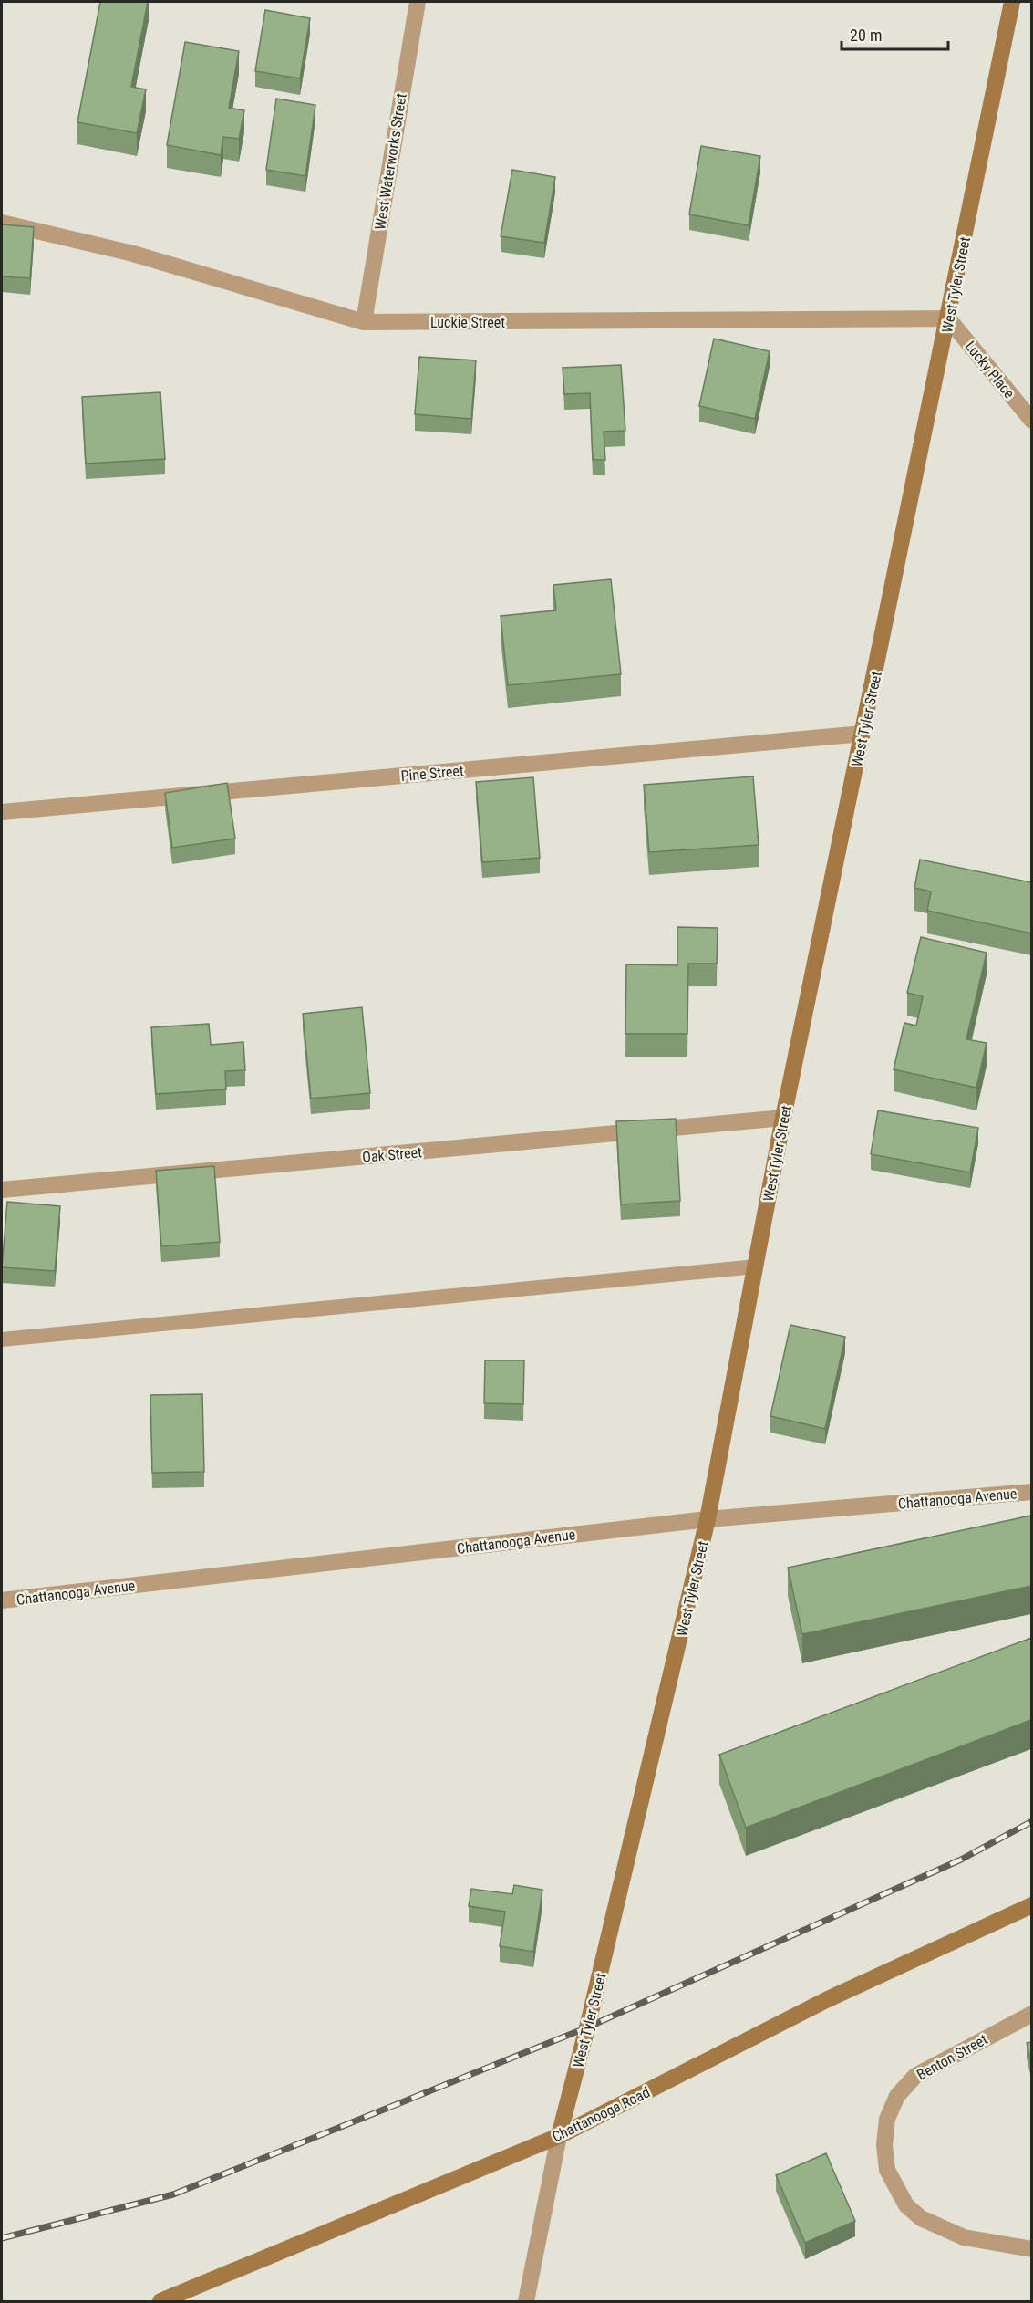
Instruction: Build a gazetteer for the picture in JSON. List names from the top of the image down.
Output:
{
  "streets": {
    "street": [
      "West Waterworks Street",
      "West Tyler Street",
      "Luckie Street",
      "Lucky Place",
      "Pine Street",
      "Oak Street",
      "Chattanooga Avenue",
      "Benton Street",
      "Chattanooga Road"
    ]
  },
  "crossings": [
    ["West Waterworks Street", "Luckie Street"],
    ["West Tyler Street", "Luckie Street"],
    ["West Tyler Street", "Lucky Place"],
    ["West Tyler Street", "Pine Street"],
    ["West Tyler Street", "Oak Street"],
    ["West Tyler Street", "Chattanooga Avenue"],
    ["West Tyler Street", "Chattanooga Road"],
    ["Luckie Street", "Lucky Place"]
  ],
  "scale_bar": "20 m"
}
